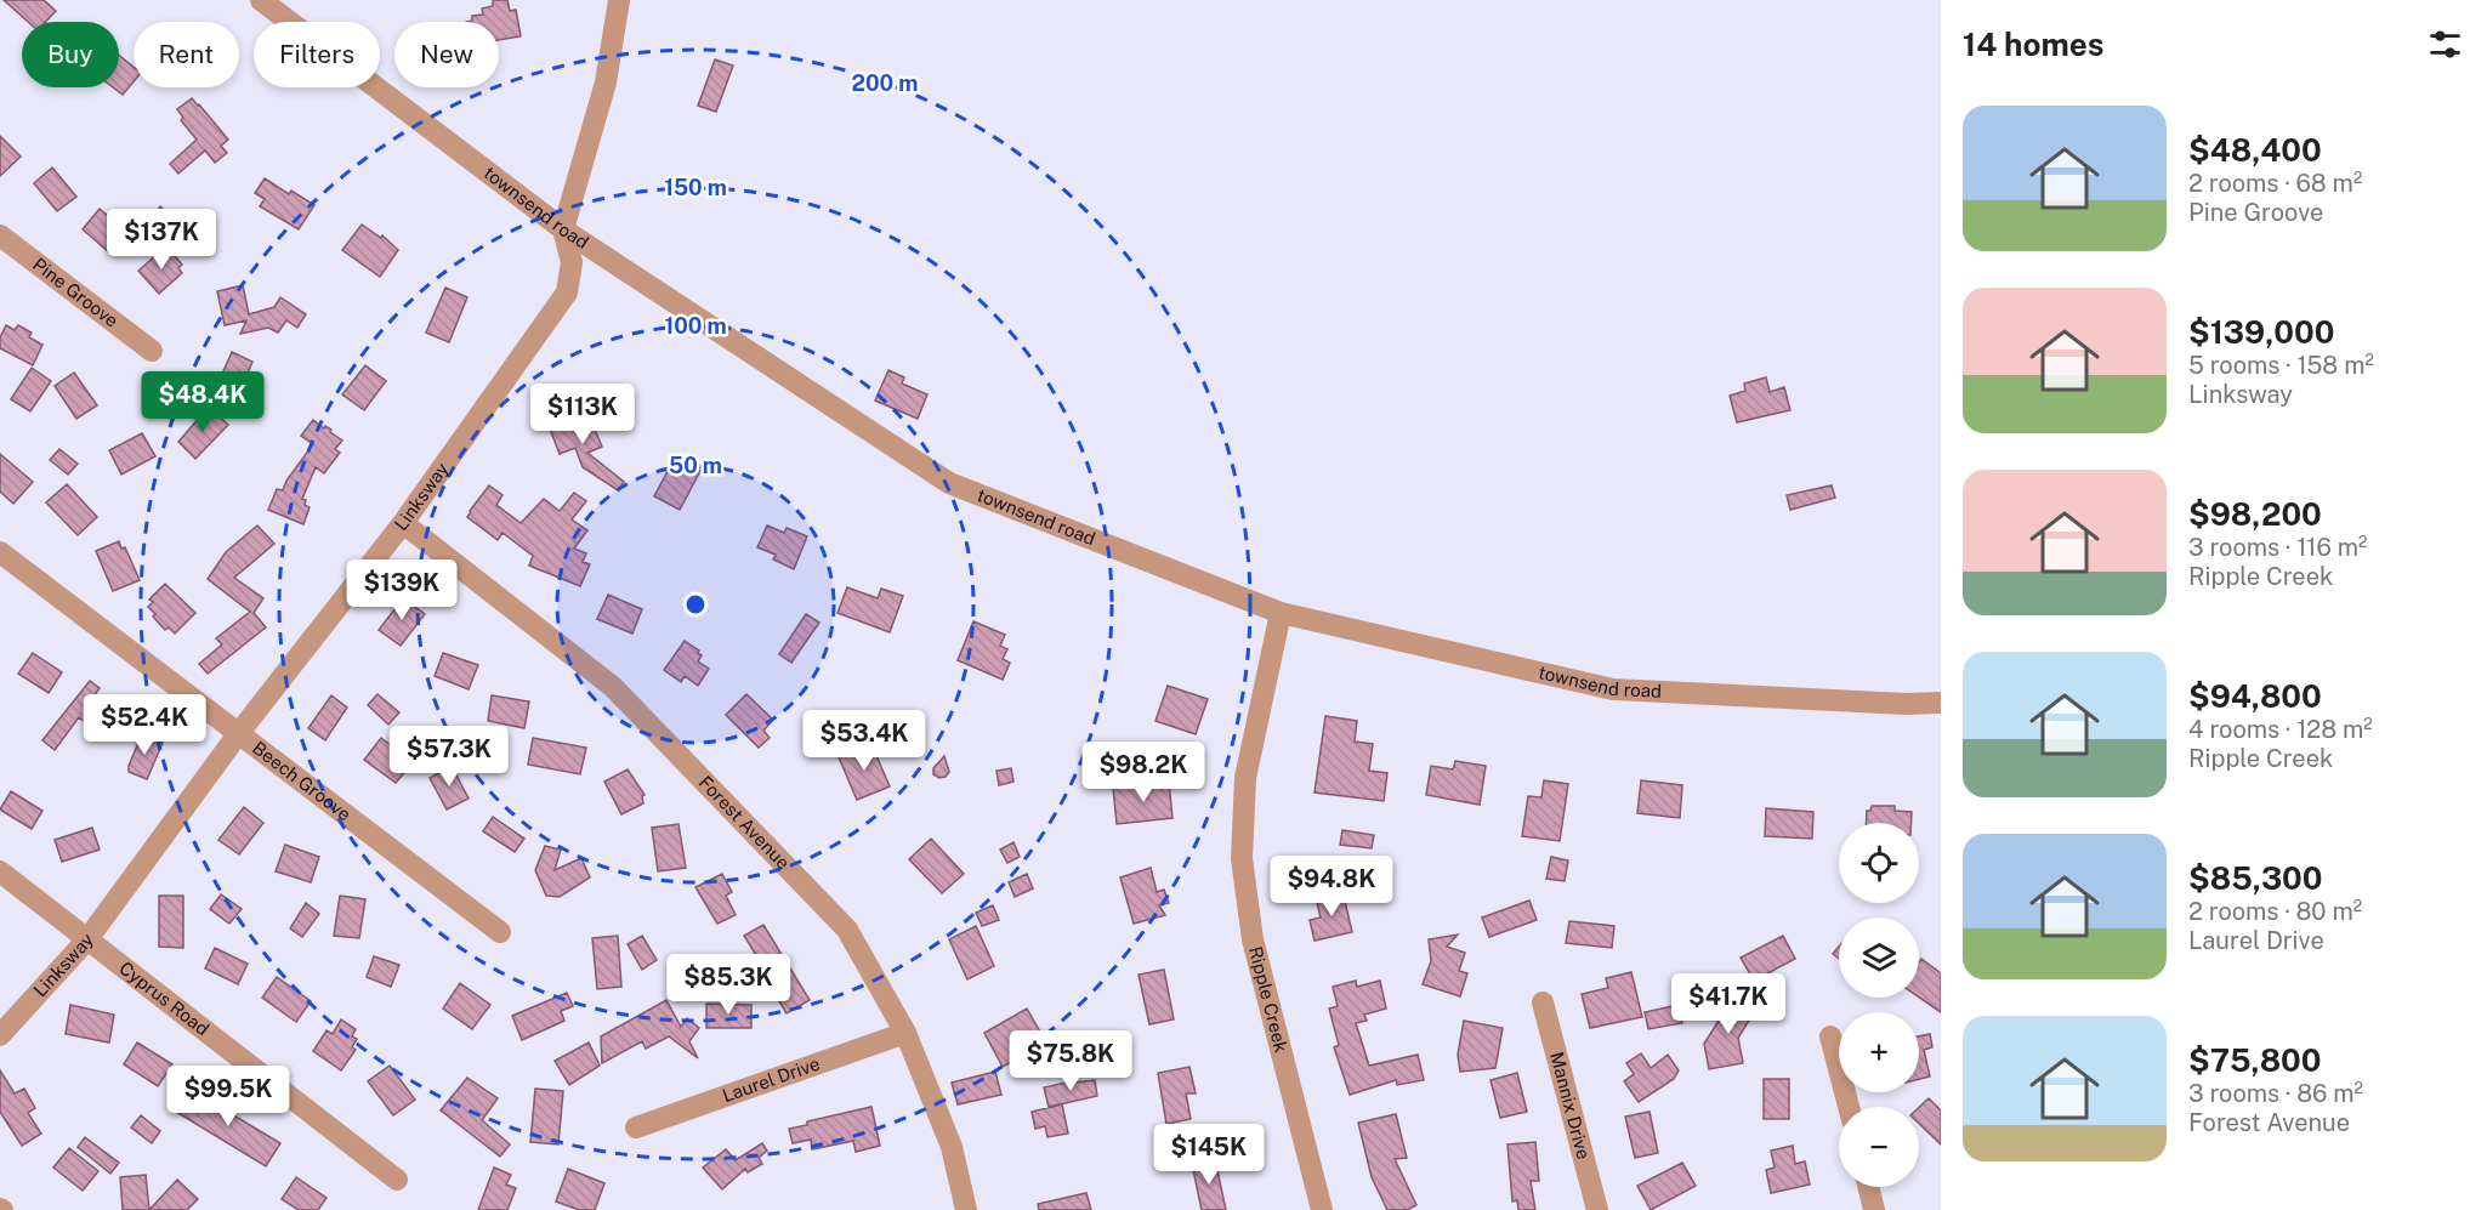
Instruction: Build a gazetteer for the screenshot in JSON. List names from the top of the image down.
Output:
{
  "streets": {
    "street": [
      "townsend road",
      "Pine Groove",
      "Linksway",
      "Beech Groove",
      "Forest Avenue",
      "Cyprus Road",
      "Ripple Creek",
      "Laurel Drive",
      "Mannix Drive"
    ]
  },
  "crossings": [
    ["townsend road", "Linksway"],
    ["townsend road", "Ripple Creek"],
    ["Linksway", "Beech Groove"],
    ["Linksway", "Forest Avenue"],
    ["Linksway", "Cyprus Road"],
    ["Forest Avenue", "Laurel Drive"]
  ],
  "page": {
    "heading": "14 homes",
    "chip": [
      "Buy",
      "Rent",
      "Filters",
      "New"
    ],
    "list": [
      {
        "name": "$48,400",
        "note": "2 rooms · 68 m² · Pine Groove"
      },
      {
        "name": "$139,000",
        "note": "5 rooms · 158 m² · Linksway"
      },
      {
        "name": "$98,200",
        "note": "3 rooms · 116 m² · Ripple Creek"
      },
      {
        "name": "$94,800",
        "note": "4 rooms · 128 m² · Ripple Creek"
      },
      {
        "name": "$85,300",
        "note": "2 rooms · 80 m² · Laurel Drive"
      },
      {
        "name": "$75,800",
        "note": "3 rooms · 86 m² · Forest Avenue"
      }
    ],
    "price": [
      "$137K",
      "$48.4K",
      "$113K",
      "$139K",
      "$52.4K",
      "$53.4K",
      "$57.3K",
      "$98.2K",
      "$94.8K",
      "$85.3K",
      "$41.7K",
      "$75.8K",
      "$99.5K",
      "$145K"
    ],
    "map_buttons": ["+", "−"]
  },
  "rings": [
    "200 m",
    "150 m",
    "100 m",
    "50 m"
  ]
}
